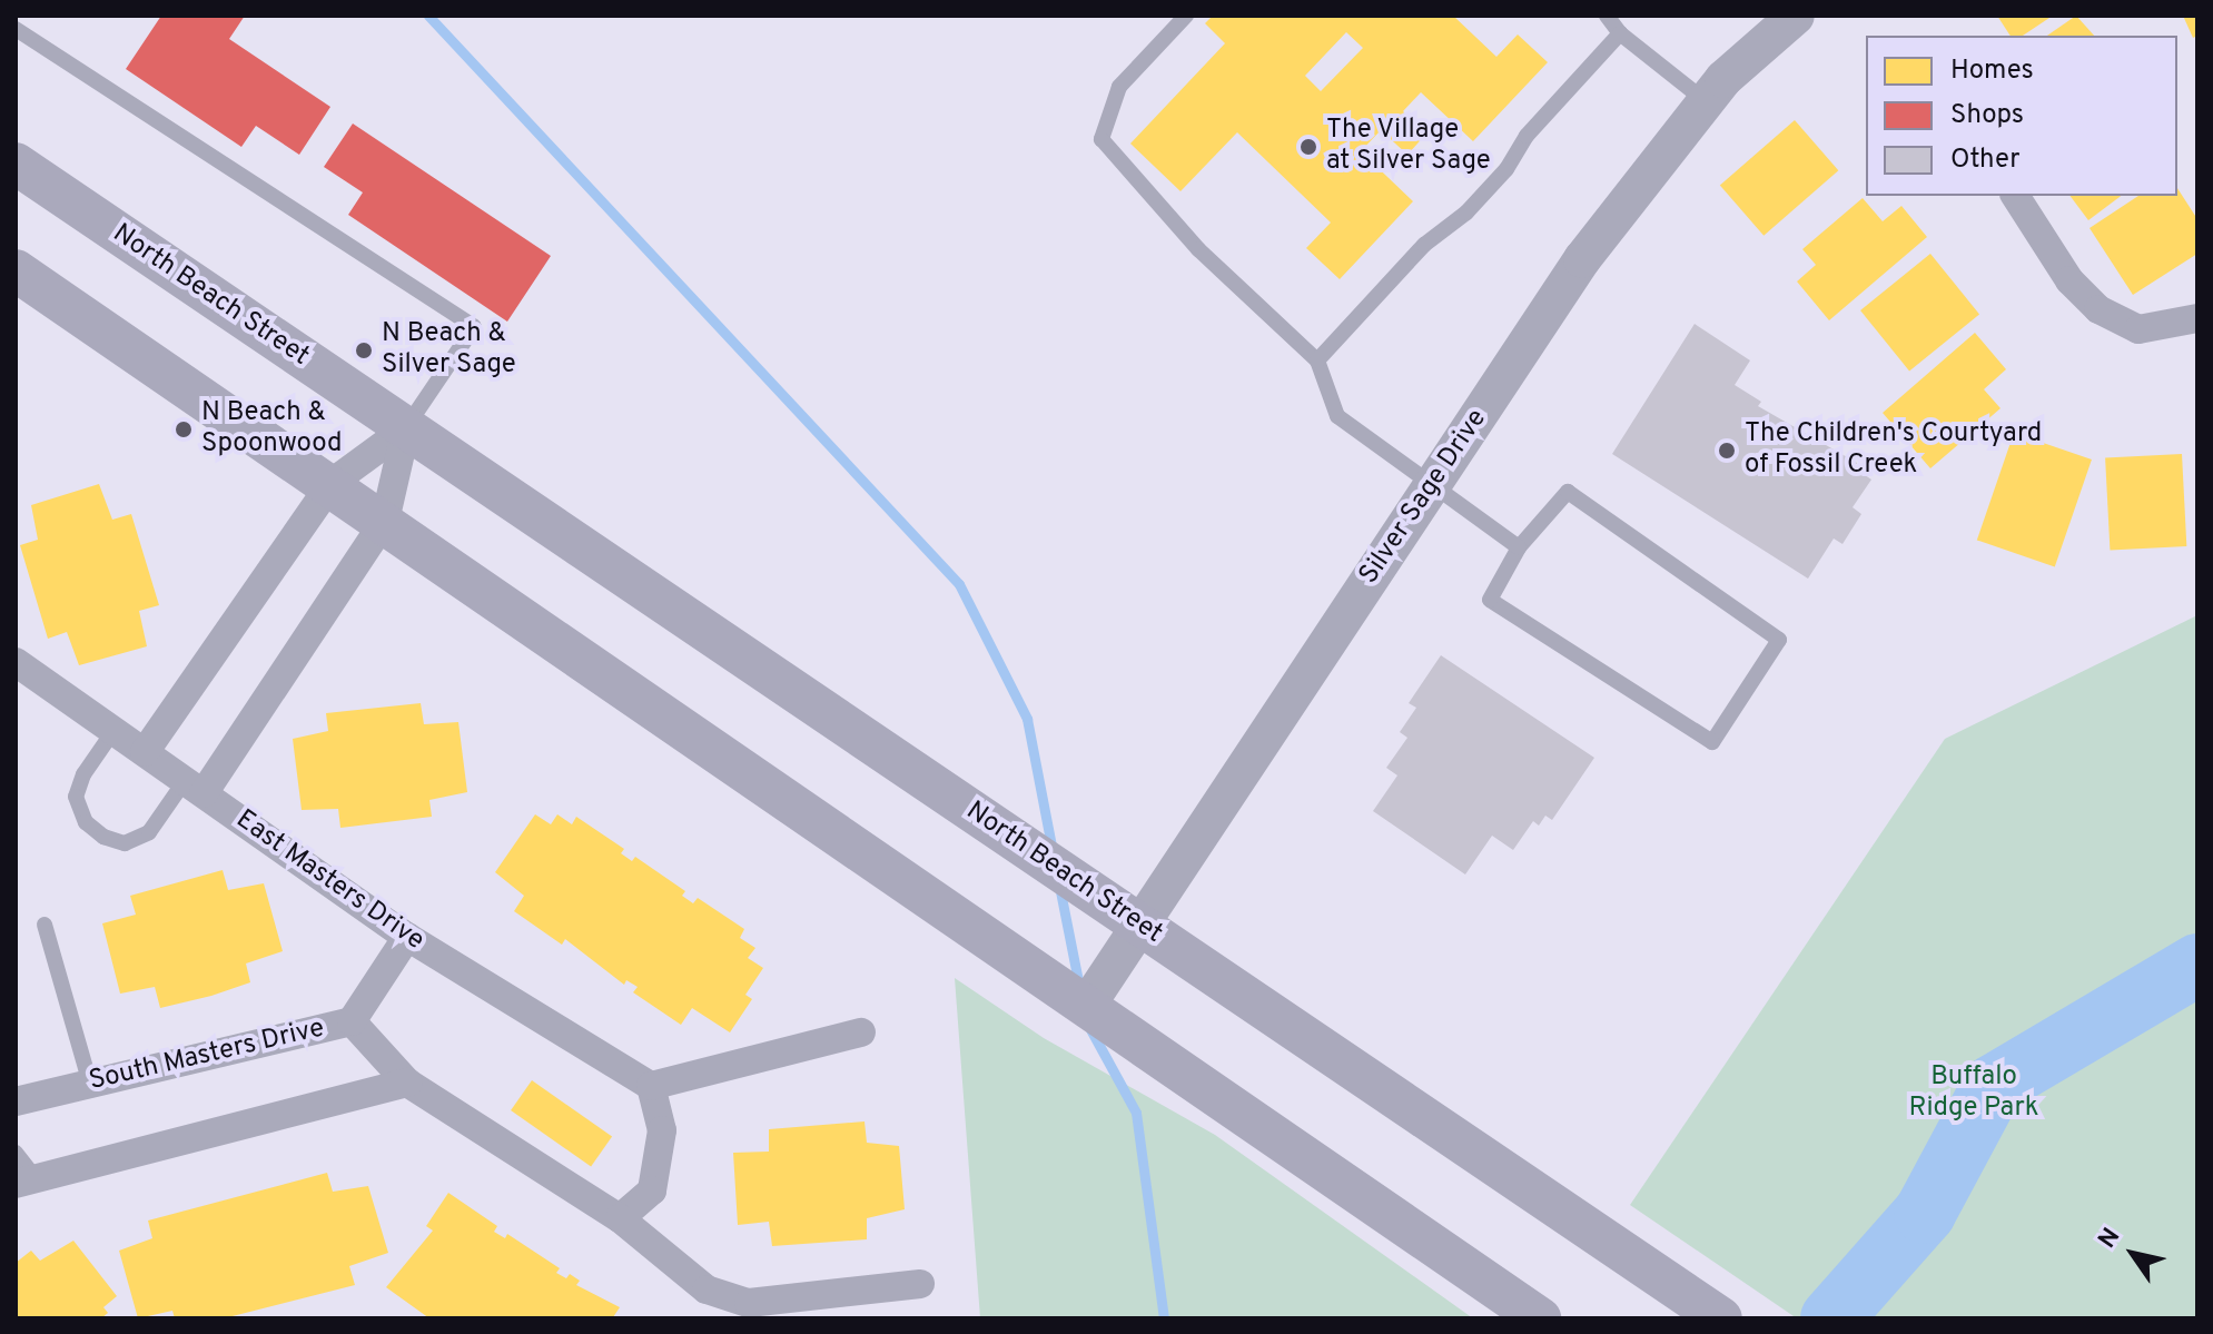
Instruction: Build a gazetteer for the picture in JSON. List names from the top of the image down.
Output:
{
  "streets": {
    "main road": ["North Beach Street"],
    "street": ["Silver Sage Drive", "East Masters Drive", "South Masters Drive"]
  },
  "crossings": [
    ["North Beach Street", "Silver Sage Drive"],
    ["East Masters Drive", "South Masters Drive"]
  ],
  "parks": ["Buffalo Ridge Park"],
  "places": [
    "The Village at Silver Sage",
    "N Beach & Silver Sage",
    "N Beach & Spoonwood",
    "The Children's Courtyard of Fossil Creek"
  ],
  "legend": ["Homes", "Shops", "Other"],
  "north": "top left"
}
